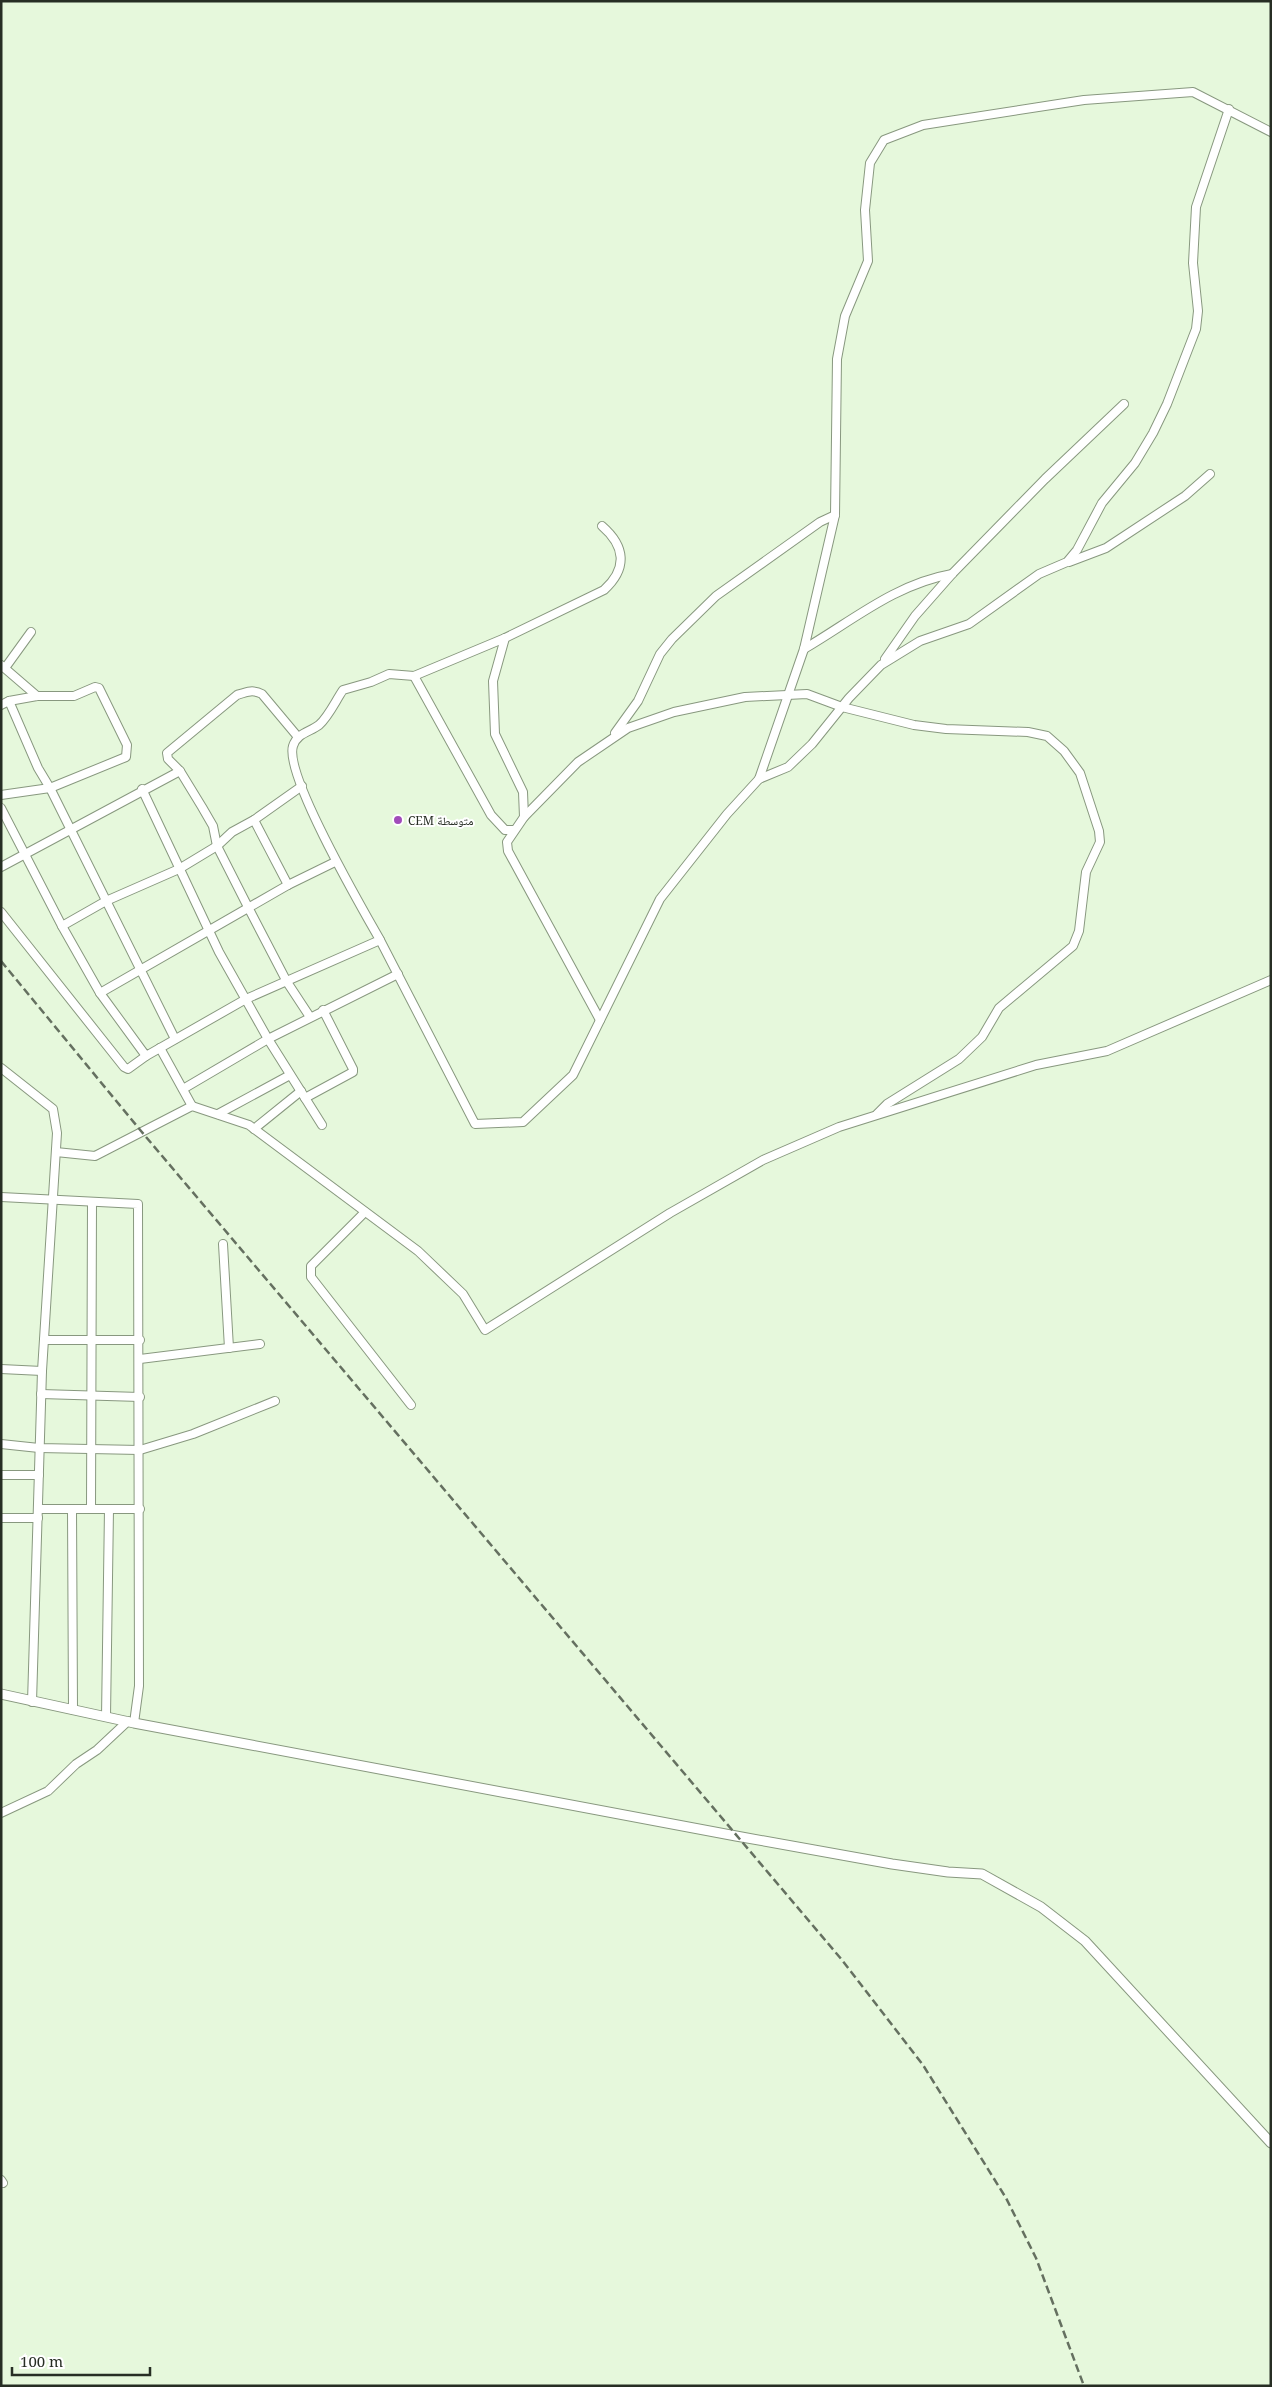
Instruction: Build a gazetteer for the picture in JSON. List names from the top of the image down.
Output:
{
  "places": ["CEM متوسطة"],
  "scale_bar": "100 m"
}
